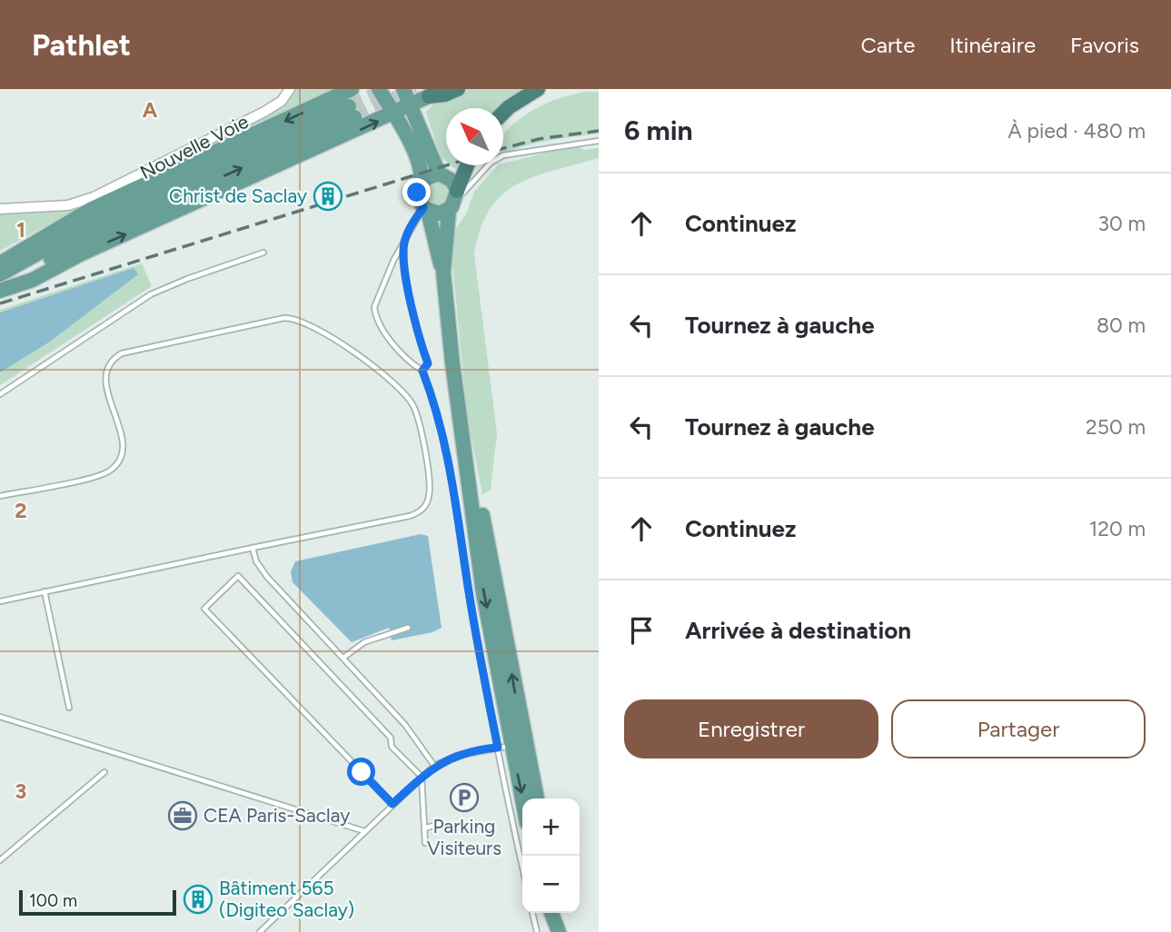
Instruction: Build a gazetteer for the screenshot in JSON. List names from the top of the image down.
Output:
{
  "streets": {
    "street": ["Nouvelle Voie"]
  },
  "places": {
    "building": ["Christ de Saclay", "Bâtiment 565 (Digiteo Saclay)"],
    "parking": ["Parking Visiteurs"],
    "office": ["CEA Paris-Saclay"]
  },
  "scale_bar": "100 m",
  "north": "top left",
  "page": {
    "header": "Pathlet",
    "nav": ["Carte", "Itinéraire", "Favoris"],
    "heading": ["6 min", "À pied · 480 m"],
    "list": [
      ["Continuez", "30 m"],
      ["Tournez à gauche", "80 m"],
      ["Tournez à gauche", "250 m"],
      ["Continuez", "120 m"],
      "Arrivée à destination"
    ],
    "buttons": ["Enregistrer", "Partager"],
    "map_buttons": ["+", "−"],
    "scale": "100 m"
  },
  "grid": {
    "columns": ["A"],
    "rows": ["1", "2", "3"]
  }
}
